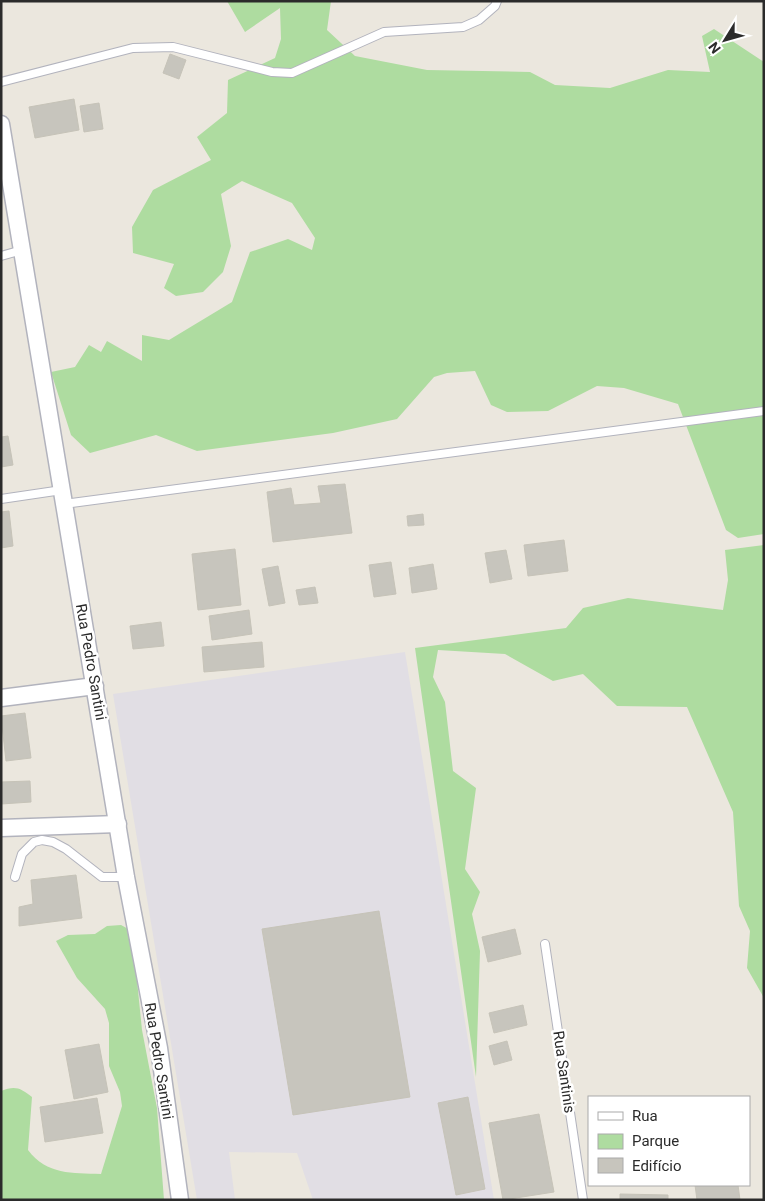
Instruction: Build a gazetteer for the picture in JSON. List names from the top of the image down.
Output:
{
  "streets": {
    "street": ["Rua Pedro Santini"],
    "lane": ["Rua Santinis"]
  },
  "legend": ["Rua", "Parque", "Edifício"],
  "north": "bottom left"
}
